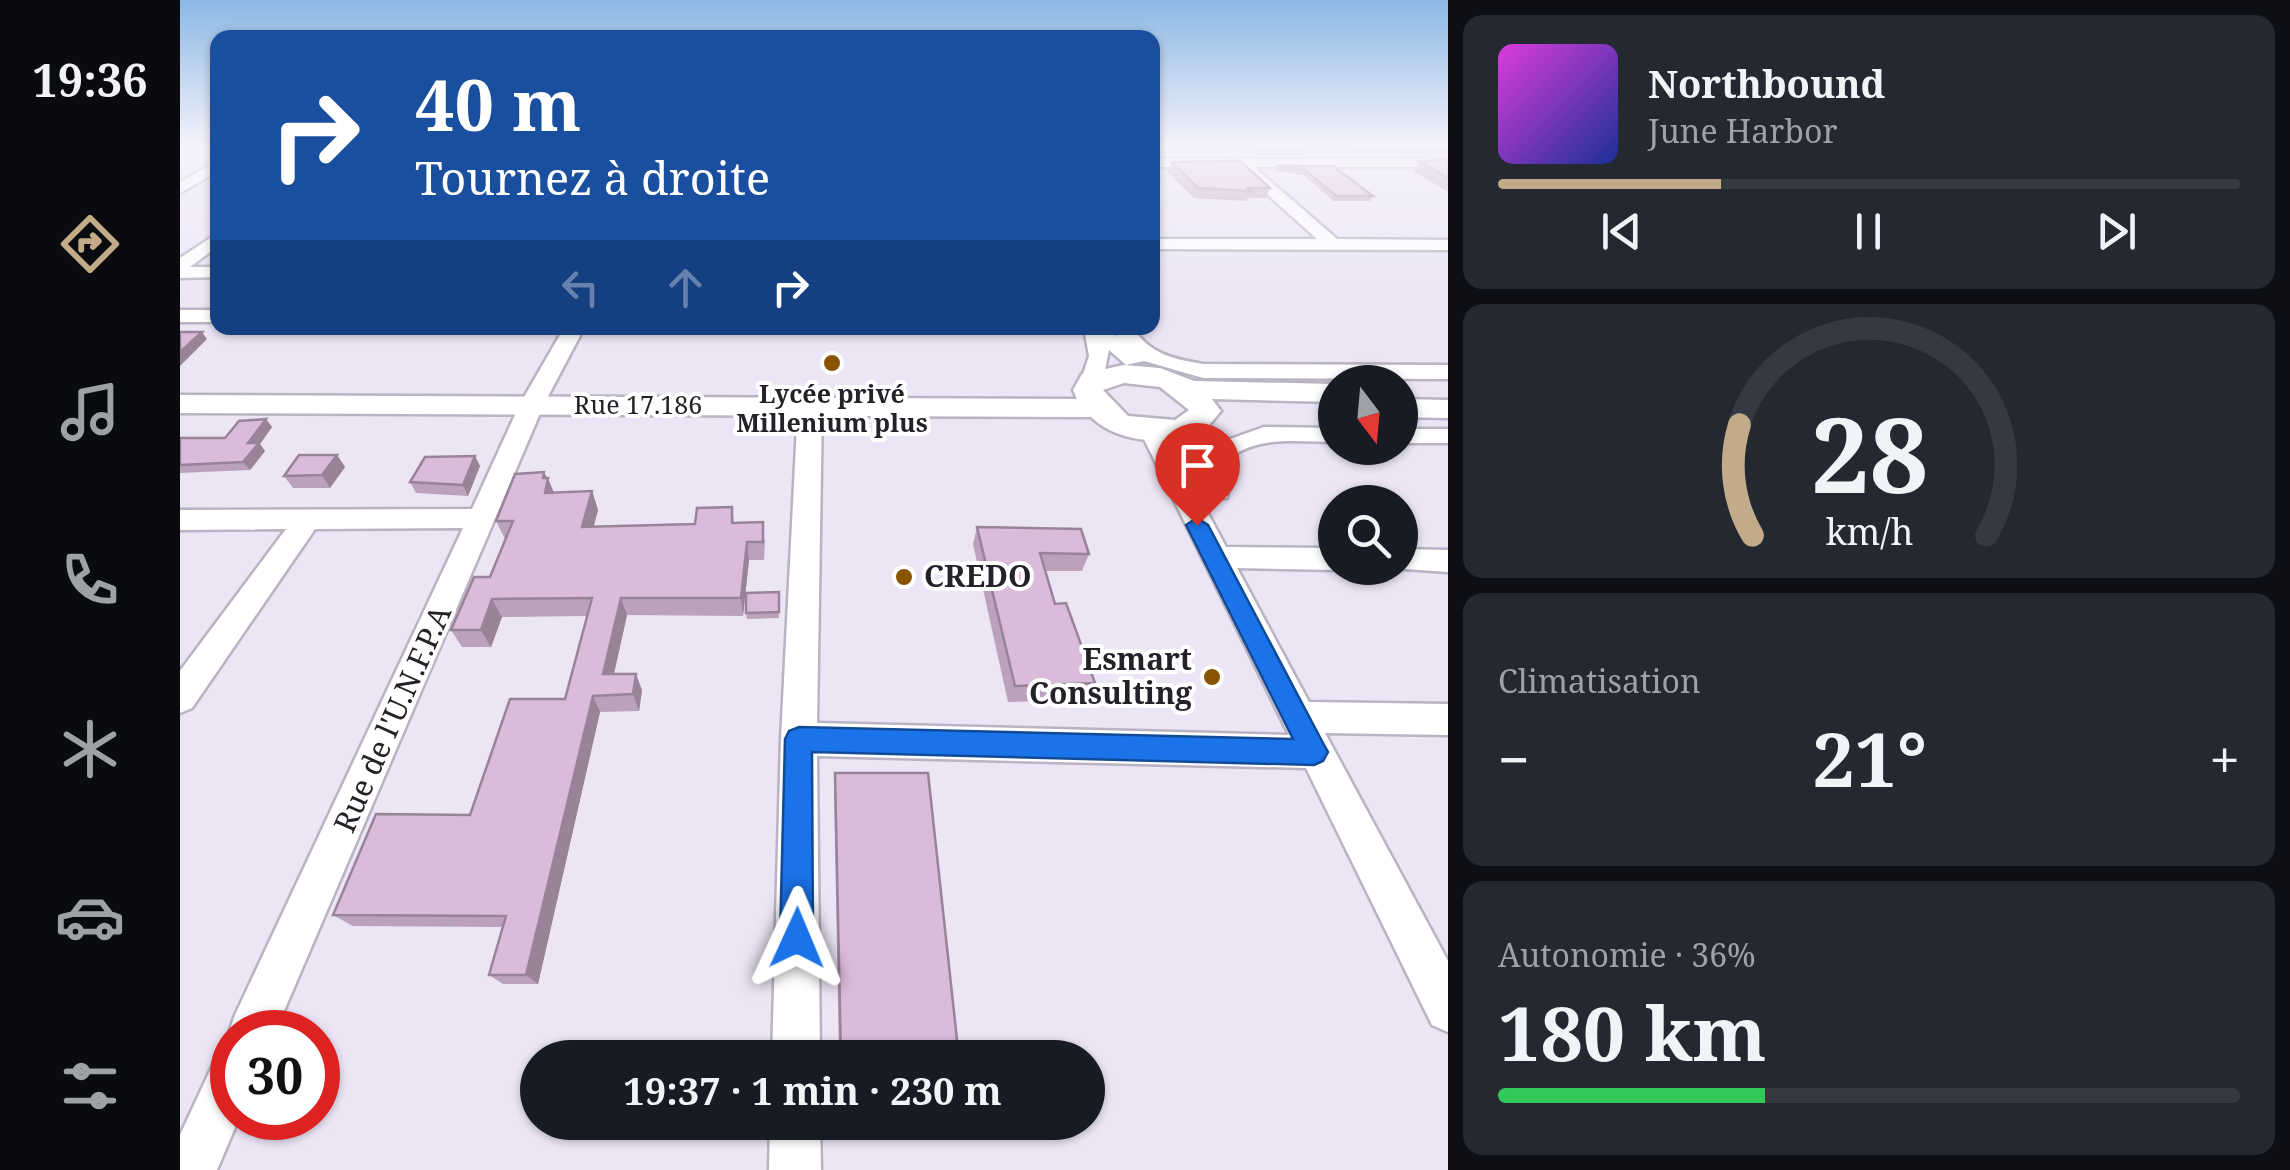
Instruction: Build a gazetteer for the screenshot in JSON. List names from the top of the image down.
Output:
{
  "streets": {
    "main road": ["Rue 17.186"],
    "street": ["Rue de l'U.N.F.P.A"]
  },
  "crossings": [
    ["Rue 17.186", "Rue de l'U.N.F.P.A"]
  ],
  "places": ["Lycée privé Millenium plus", "CREDO", "Esmart Consulting"],
  "north": "bottom",
  "page": {
    "tabs": "19:36",
    "turn": ["40 m", "Tournez à droite"],
    "song": ["Northbound", "June Harbor"],
    "tile": [
      "Climatisation",
      ["Autonomie · 36%", "180 km"]
    ],
    "heat": ["−", "21°", "+"],
    "limit": "30",
    "trip": "19:37 · 1 min · 230 m",
    "gauge": ["28", "km/h"]
  }
}
